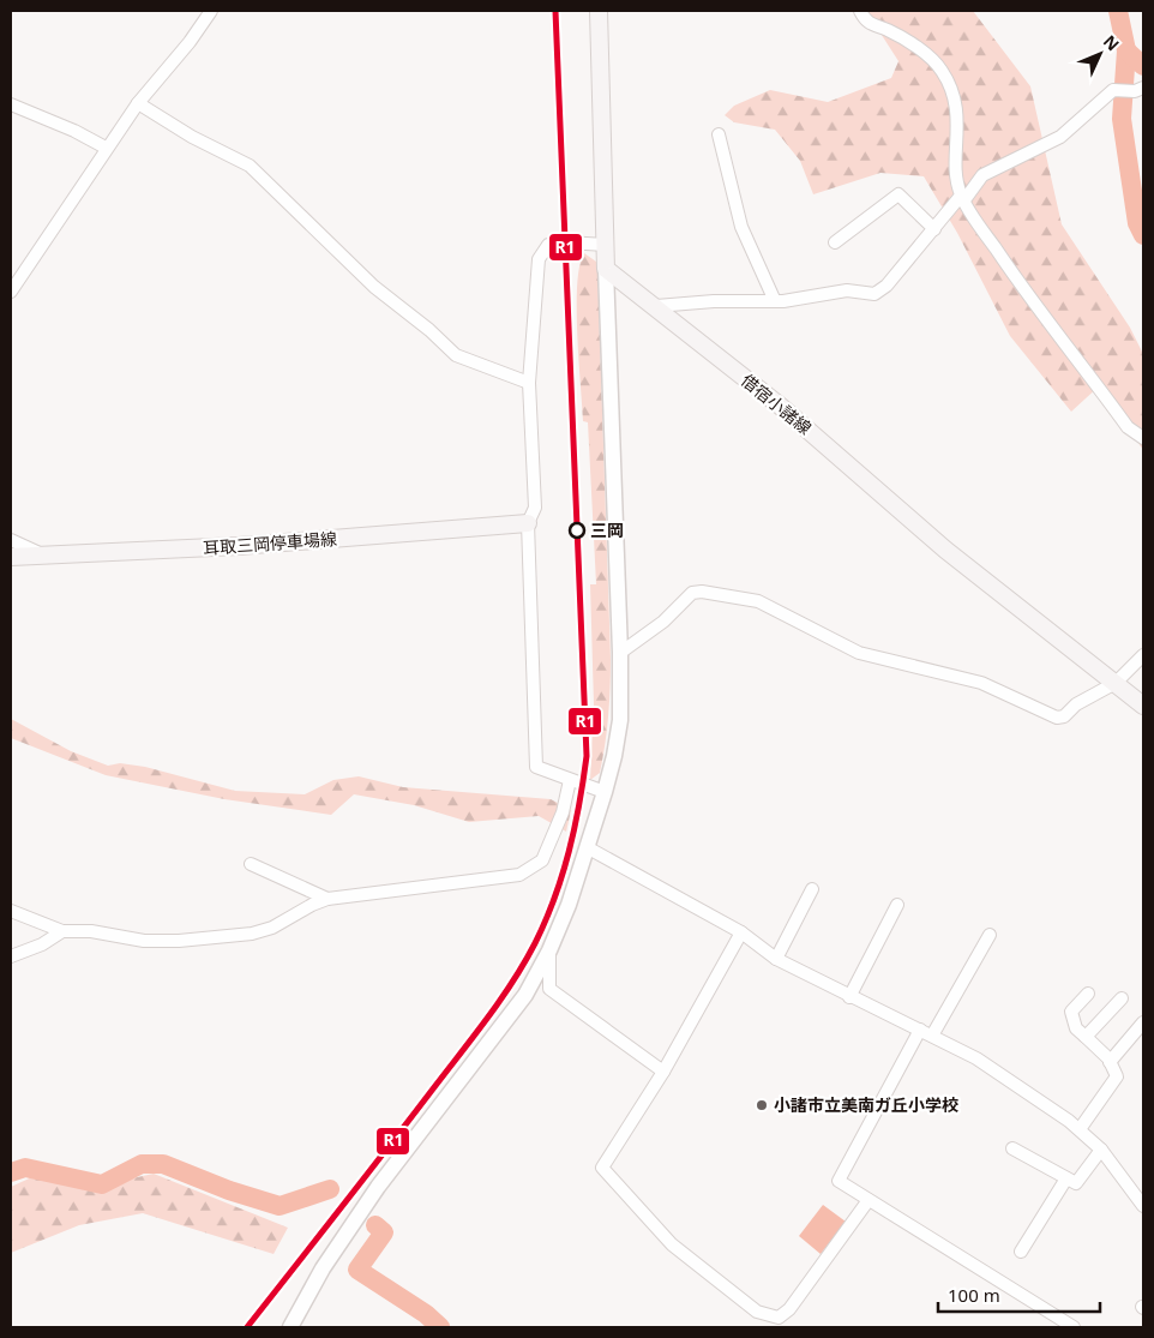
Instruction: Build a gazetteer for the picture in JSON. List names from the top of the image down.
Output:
{
  "streets": {
    "main road": ["借宿小諸線", "耳取三岡停車場線"]
  },
  "places": ["三岡", "小諸市立美南ガ丘小学校"],
  "lines": ["transit line R1"],
  "scale_bar": "100 m",
  "north": "top right"
}
